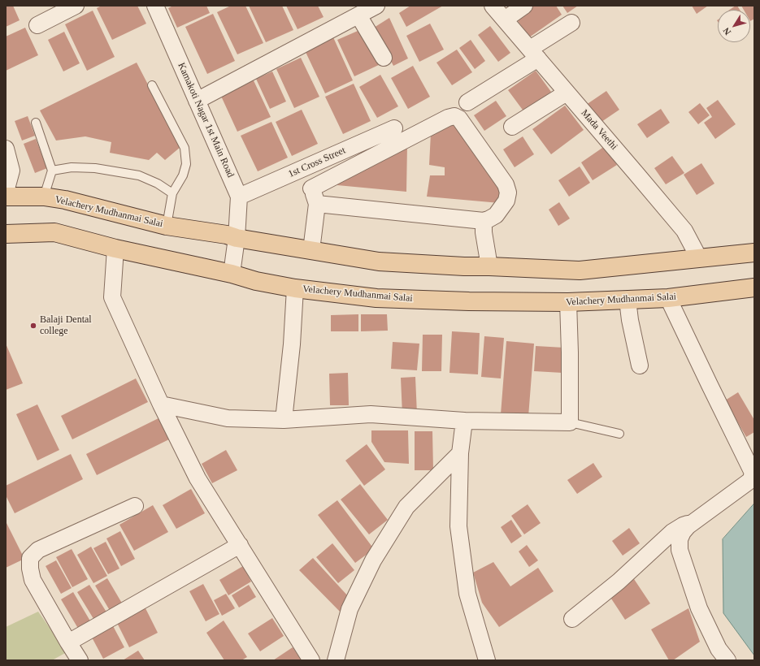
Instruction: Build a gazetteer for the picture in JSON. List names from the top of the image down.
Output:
{
  "streets": {
    "main road": ["Velachery Mudhanmai Salai"],
    "street": ["Kamakoti Nagar 1st Main Road", "Mada Veethi", "1st Cross Street"]
  },
  "crossings": [
    ["Kamakoti Nagar 1st Main Road", "1st Cross Street"],
    ["Kamakoti Nagar 1st Main Road", "Velachery Mudhanmai Salai"],
    ["Mada Veethi", "Velachery Mudhanmai Salai"]
  ],
  "places": ["Balaji Dental college"],
  "north": "bottom left"
}
